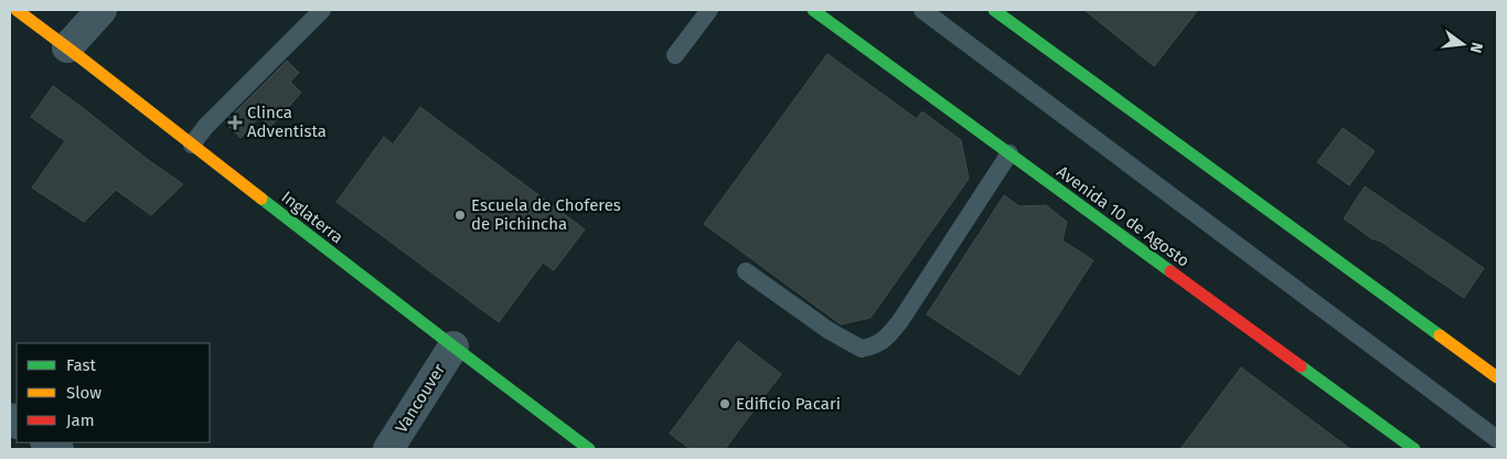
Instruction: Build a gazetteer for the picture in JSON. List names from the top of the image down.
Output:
{
  "streets": {
    "main road": ["Avenida 10 de Agosto", "Inglaterra"],
    "street": ["Vancouver"]
  },
  "crossings": [
    ["Inglaterra", "Vancouver"]
  ],
  "places": {
    "health": ["Clinca Adventista"],
    "other": ["Escuela de Choferes de Pichincha", "Edificio Pacari"]
  },
  "legend": ["Fast", "Slow", "Jam"],
  "north": "right"
}
